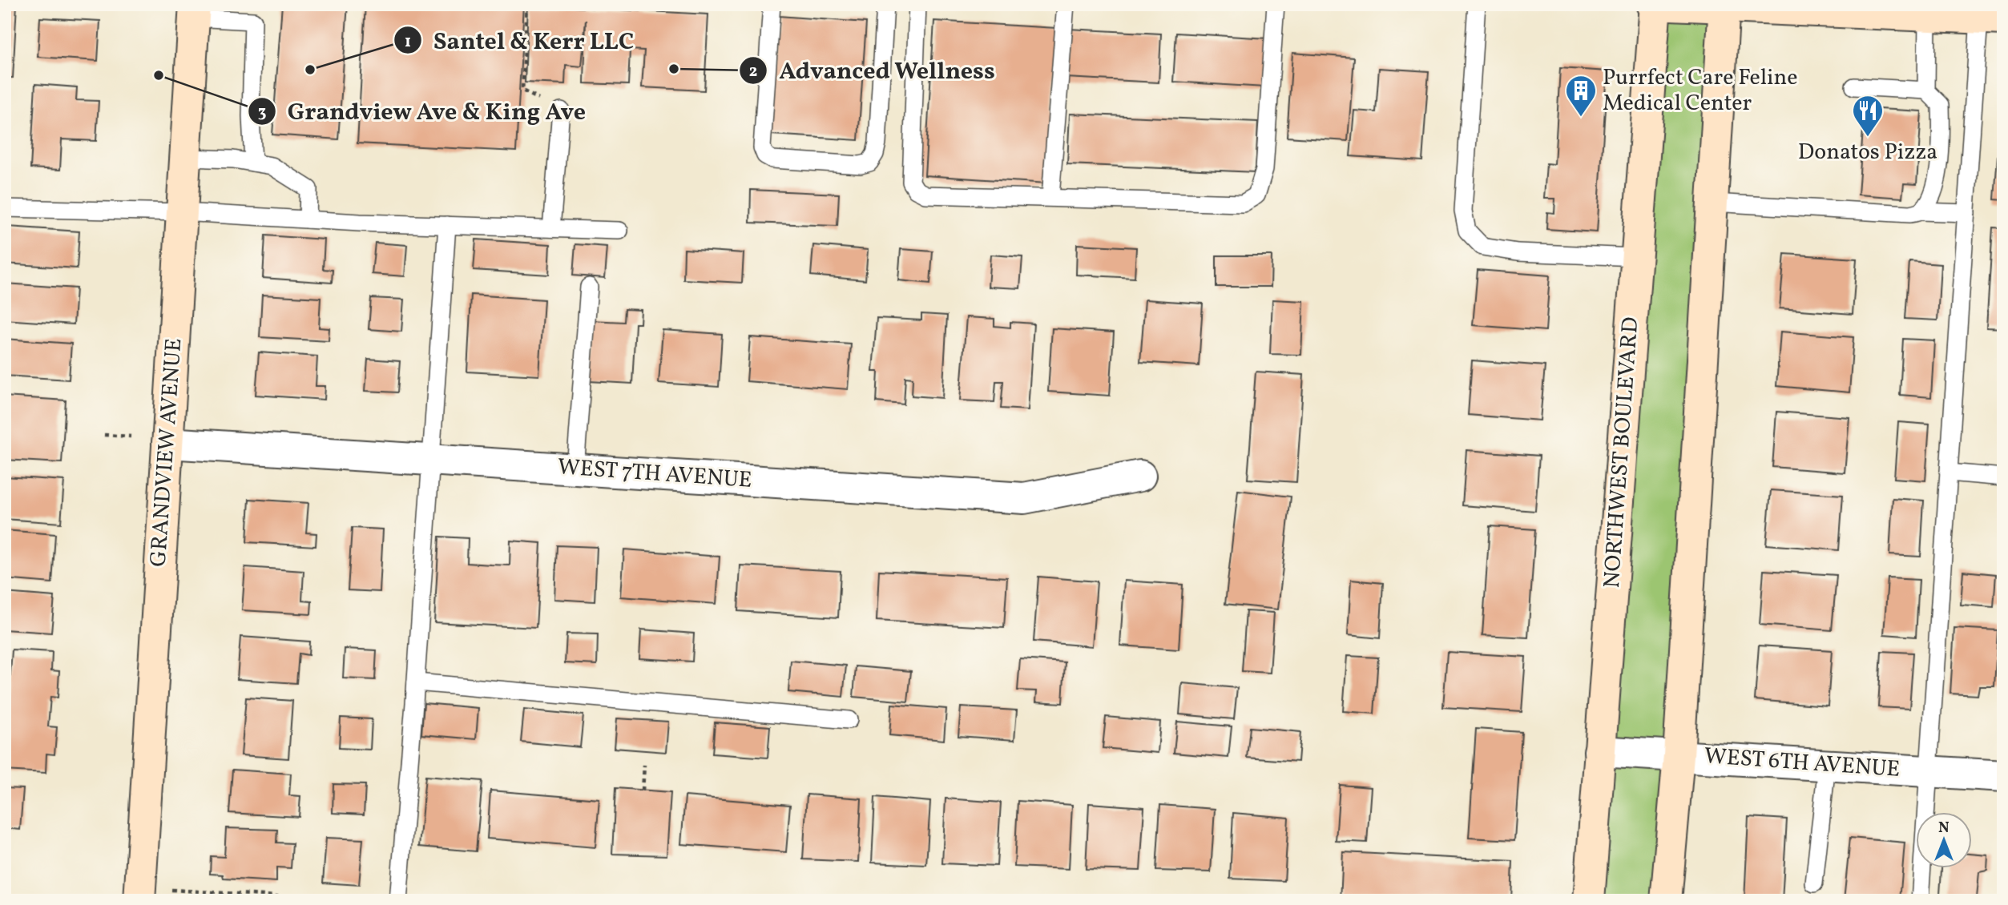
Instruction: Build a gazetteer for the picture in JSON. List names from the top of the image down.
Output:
{
  "streets": {
    "main road": ["GRANDVIEW AVENUE", "NORTHWEST BOULEVARD"],
    "street": ["WEST 7TH AVENUE", "WEST 6TH AVENUE"]
  },
  "crossings": [
    ["GRANDVIEW AVENUE", "WEST 7TH AVENUE"],
    ["NORTHWEST BOULEVARD", "WEST 6TH AVENUE"]
  ],
  "places": {
    "other": ["Advanced Wellness", "Santel & Kerr LLC", "Grandview Ave & King Ave"],
    "building": ["Purrfect Care Feline Medical Center"],
    "restaurant": ["Donatos Pizza"]
  },
  "north": "top"
}
